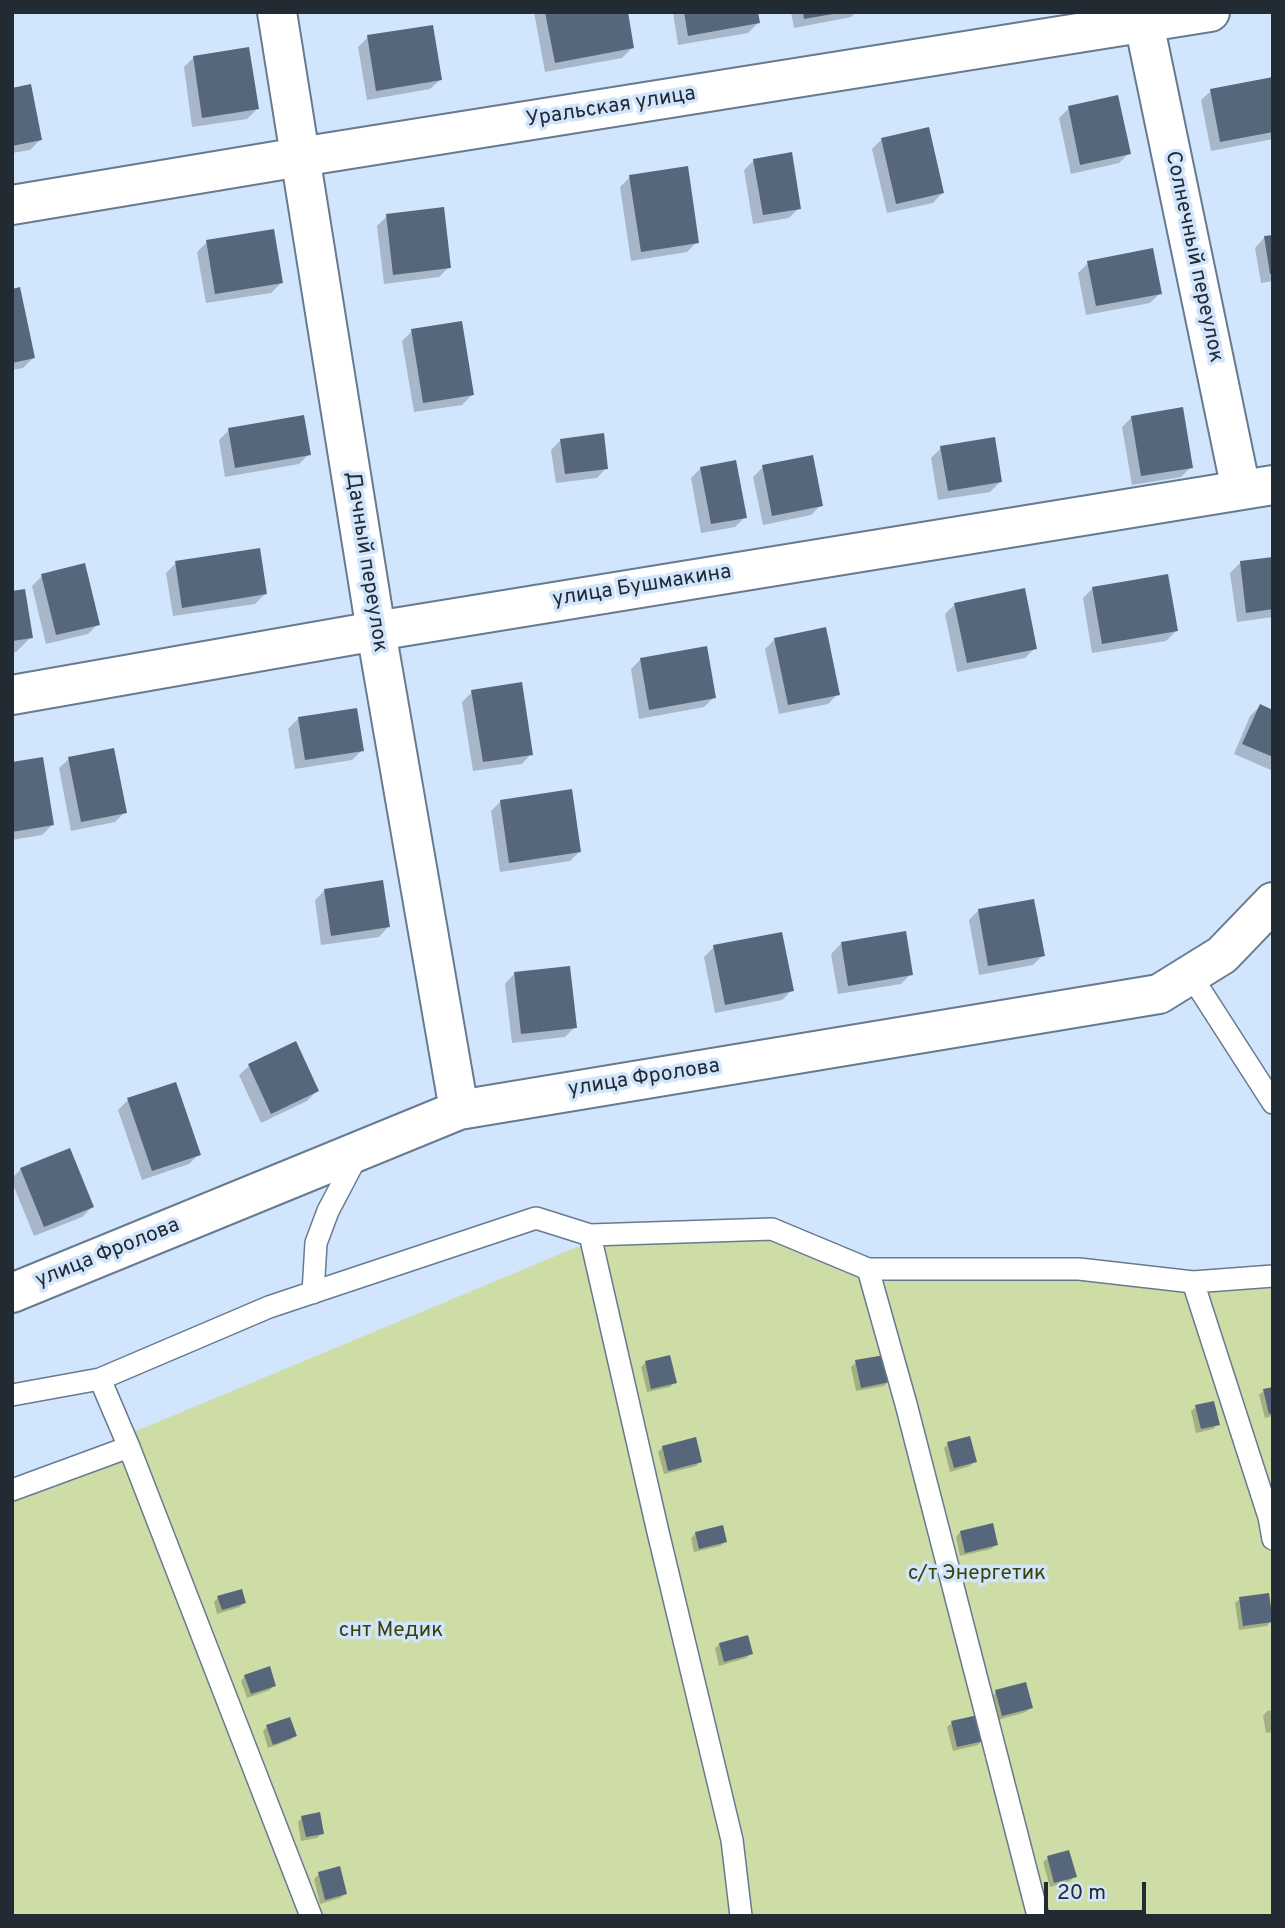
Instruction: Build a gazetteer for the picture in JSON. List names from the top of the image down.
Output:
{
  "streets": {
    "street": [
      "Уральская улица",
      "Солнечный переулок",
      "Дачный переулок",
      "улица Бушмакина",
      "улица Фролова"
    ]
  },
  "crossings": [
    ["Уральская улица", "Солнечный переулок"],
    ["Уральская улица", "Дачный переулок"],
    ["Солнечный переулок", "улица Бушмакина"],
    ["Дачный переулок", "улица Бушмакина"],
    ["Дачный переулок", "улица Фролова"]
  ],
  "parks": ["с/т Энергетик", "снт Медик"],
  "scale_bar": "20 m"
}
